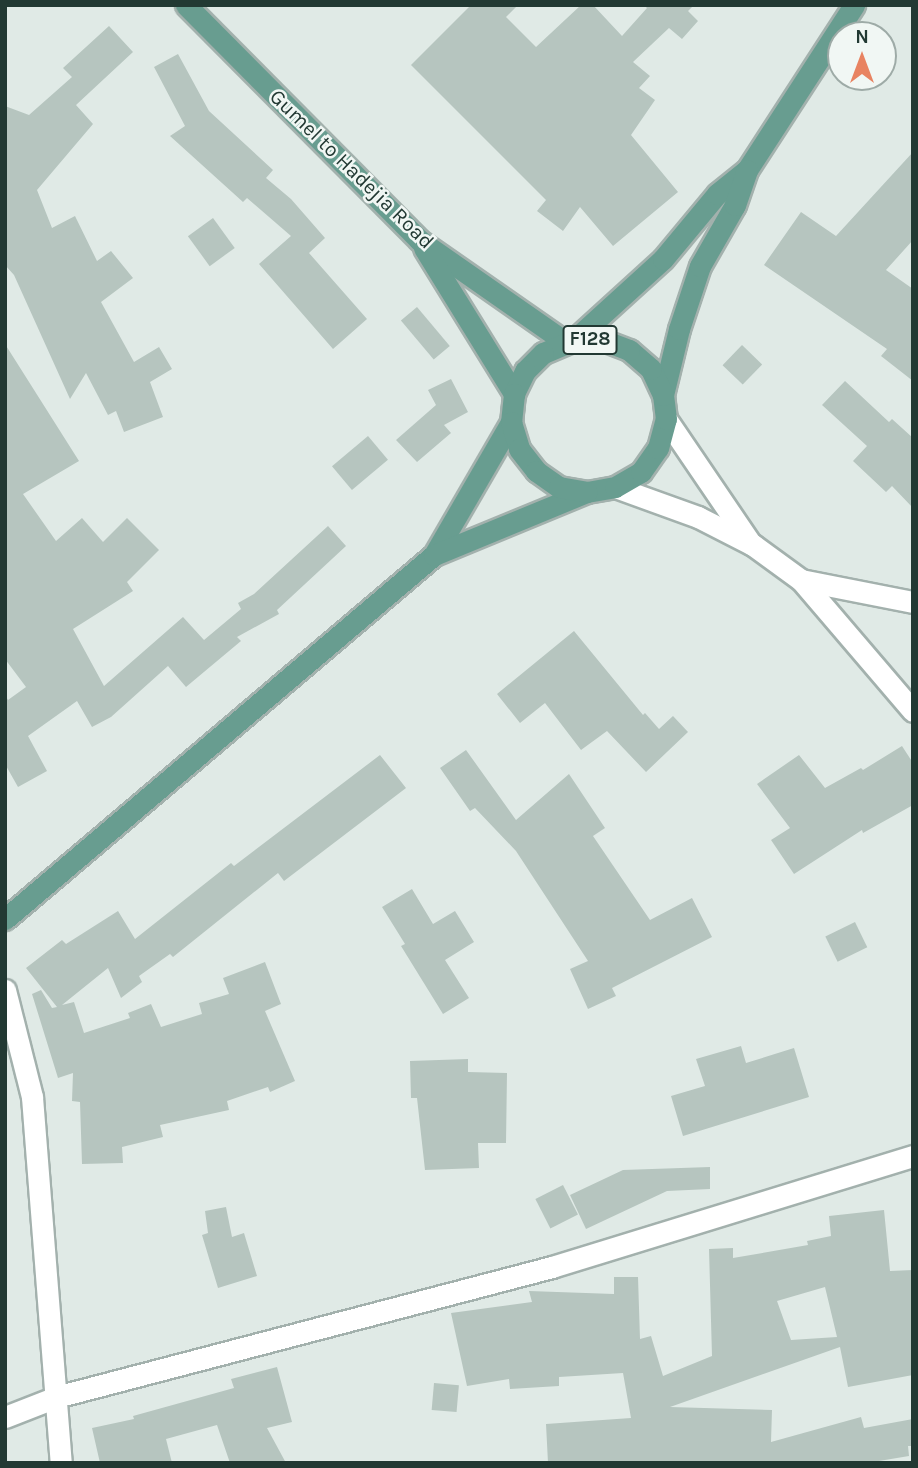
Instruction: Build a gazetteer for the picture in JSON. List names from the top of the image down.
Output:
{
  "streets": {
    "main road": ["Gumel to Hadejia Road", "F128"]
  },
  "crossings": [
    ["Gumel to Hadejia Road", "F128"]
  ],
  "north": "top"
}
